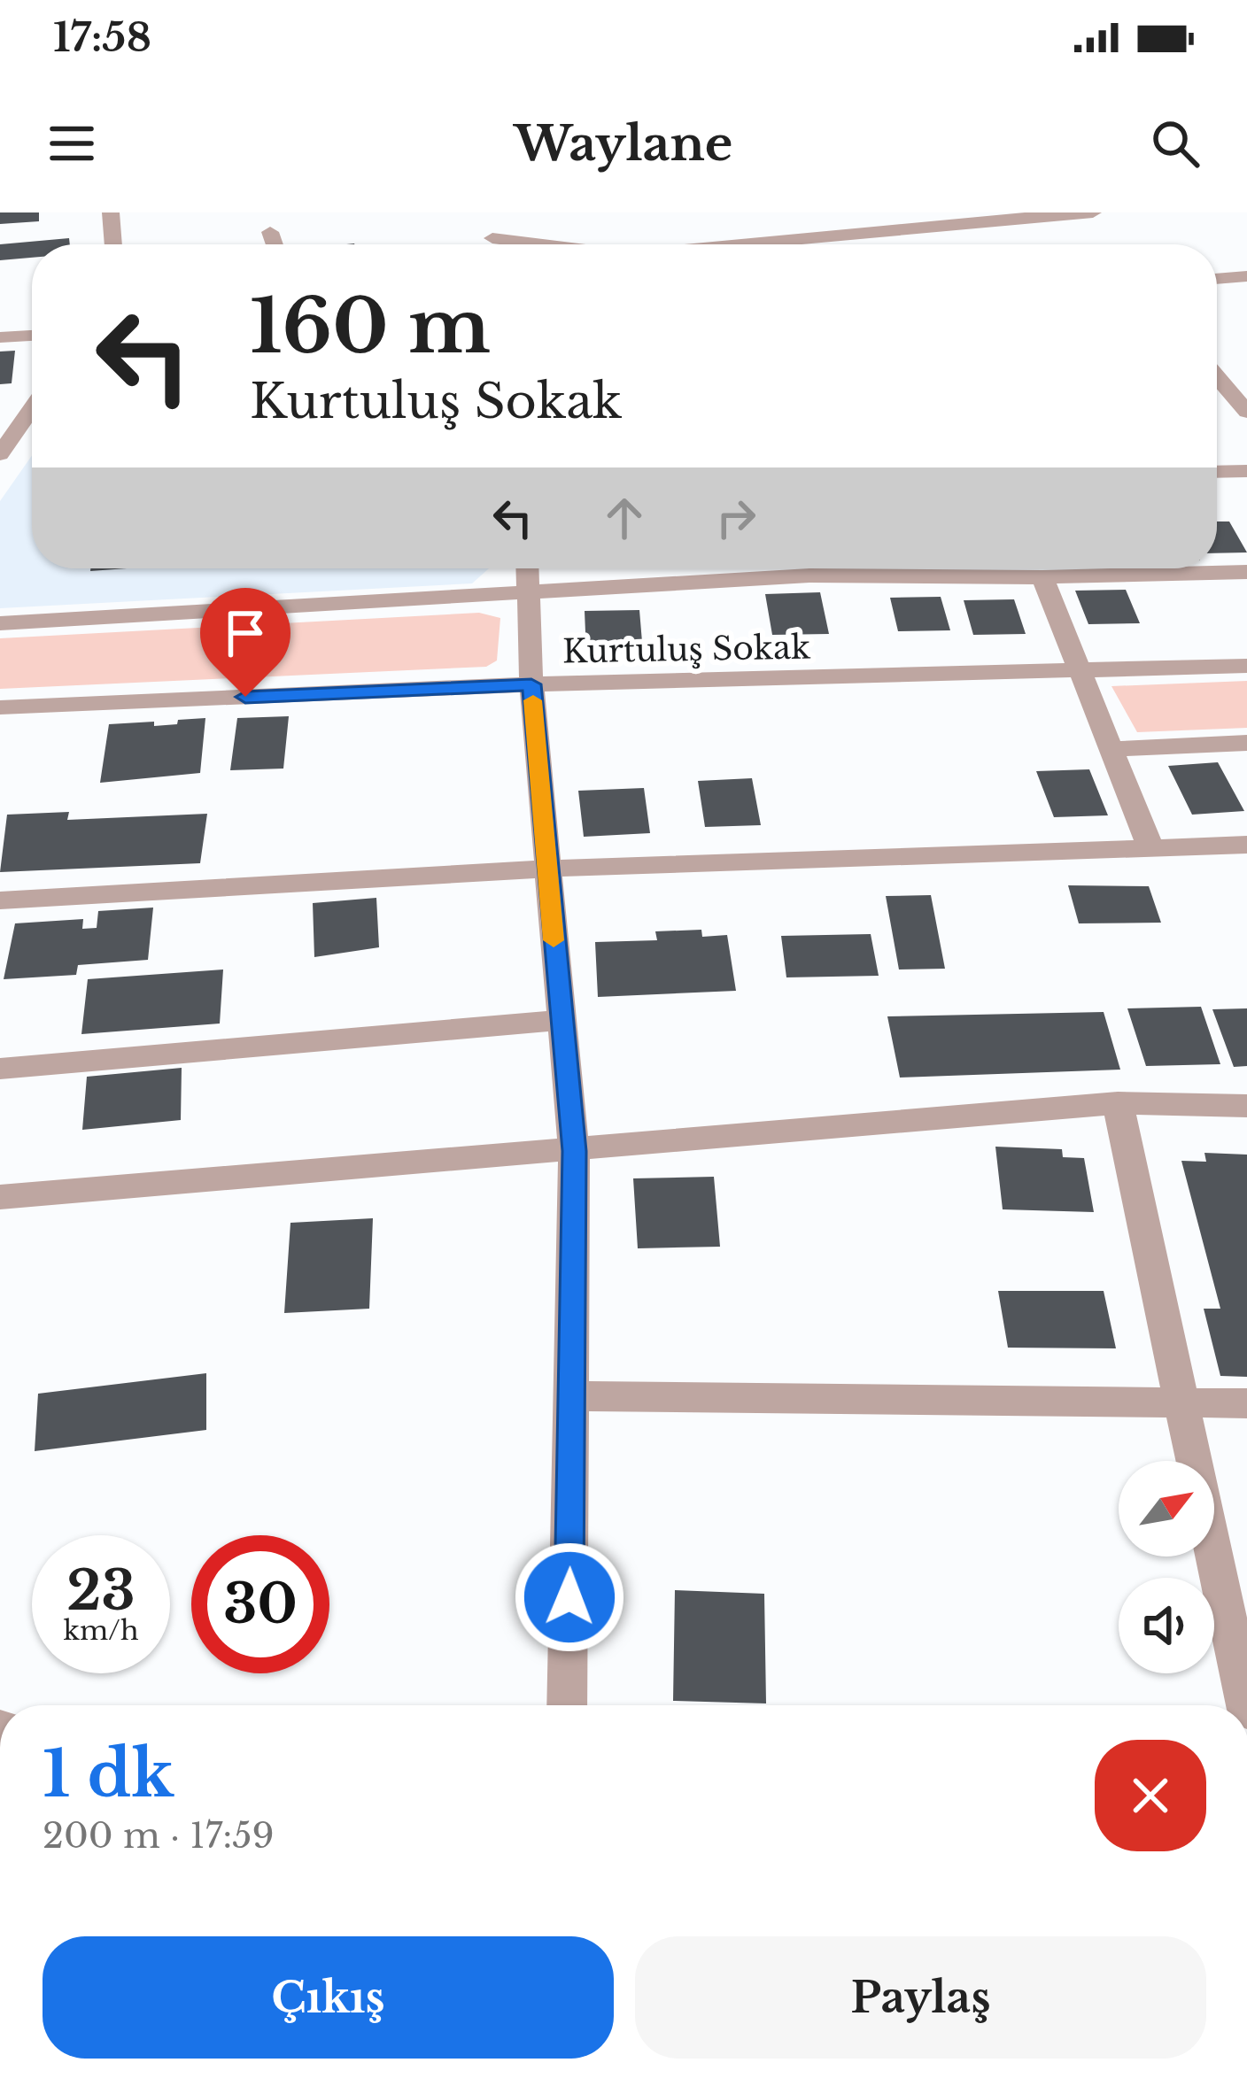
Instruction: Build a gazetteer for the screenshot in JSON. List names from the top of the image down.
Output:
{
  "streets": {
    "street": ["Kurtuluş Sokak"]
  },
  "north": "top right",
  "page": {
    "status": "17:58",
    "header": "Waylane",
    "turn": ["160 m", "Kurtuluş Sokak"],
    "speed": "23 km/h",
    "limit": "30",
    "heading": ["1 dk", "200 m · 17:59"],
    "buttons": ["Çıkış", "Paylaş"]
  }
}
